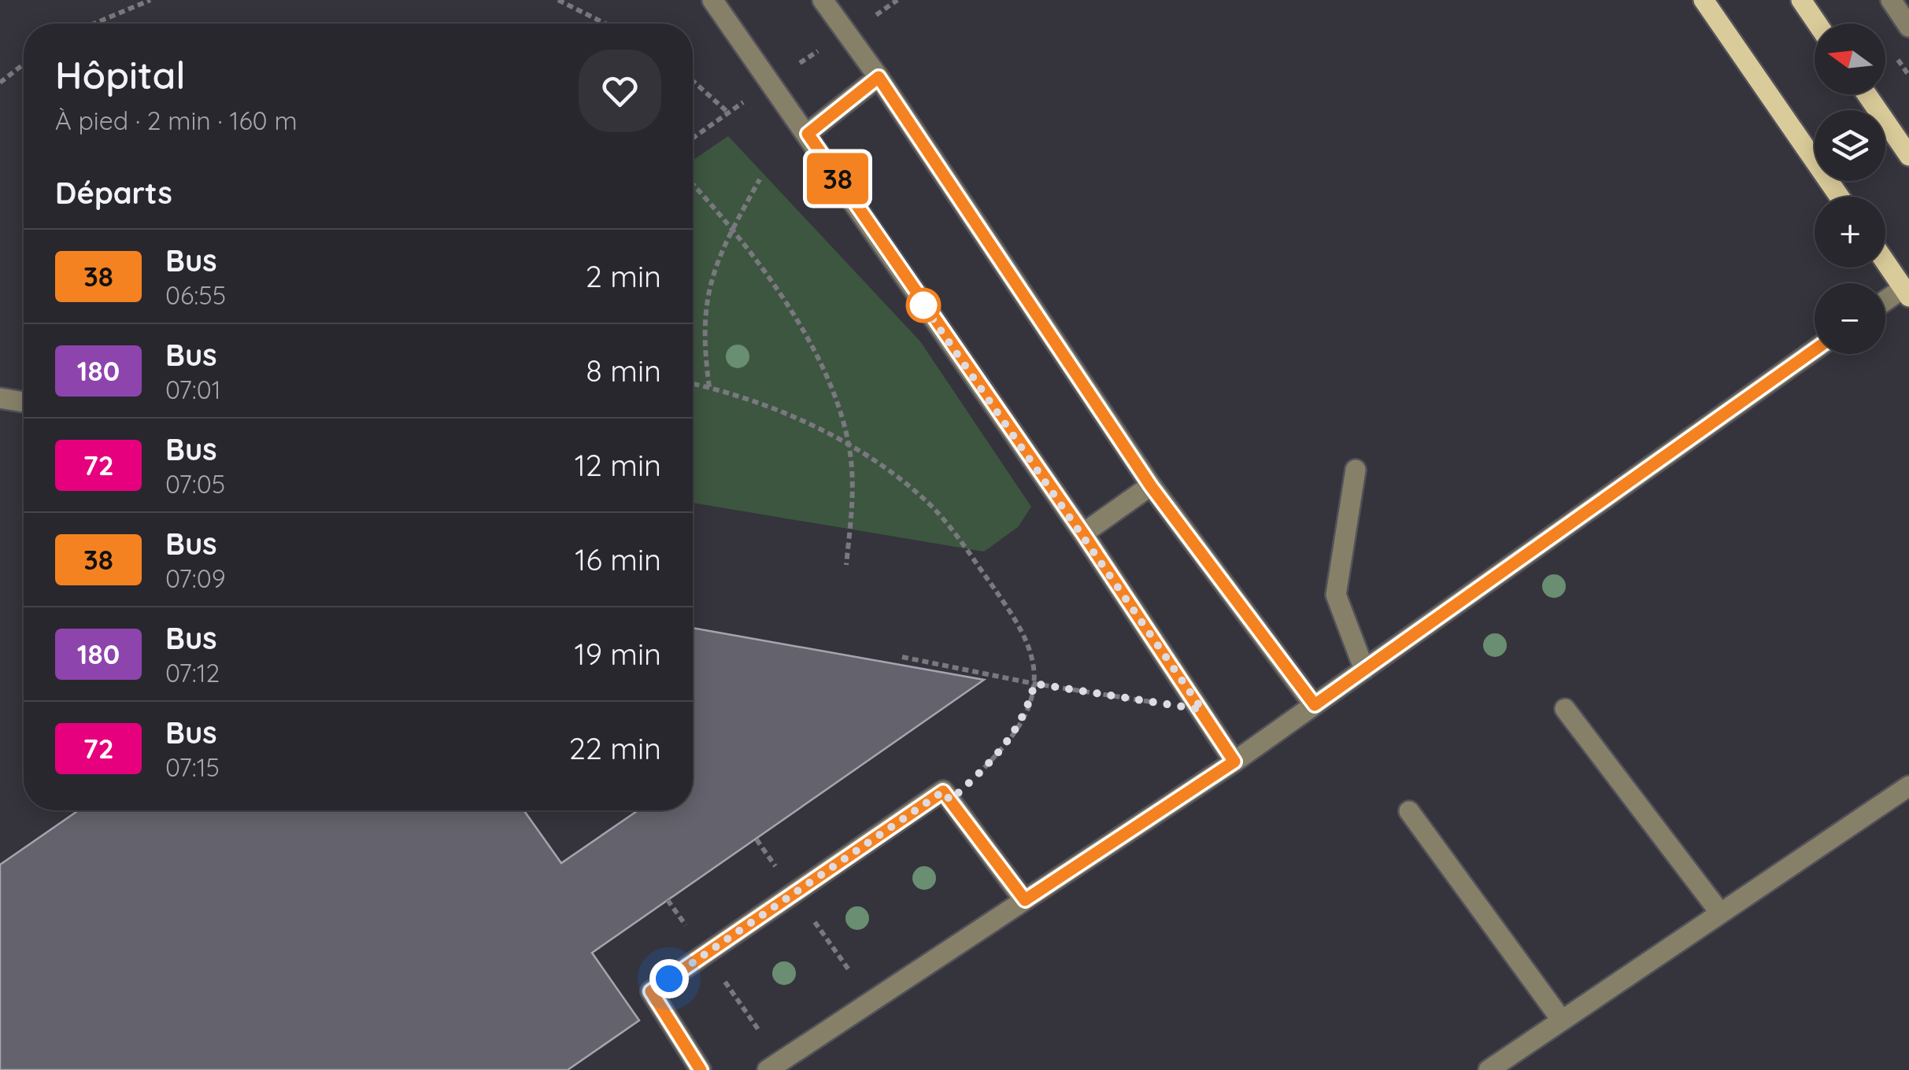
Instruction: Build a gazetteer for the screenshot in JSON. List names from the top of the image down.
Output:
{
  "lines": ["bus line 38"],
  "north": "left",
  "page": {
    "on_map": "38",
    "map_buttons": ["+", "−"],
    "heading": [
      ["Hôpital", "À pied · 2 min · 160 m"],
      "Départs"
    ],
    "list": [
      {
        "mark": "38",
        "name": "Bus",
        "note": "06:55",
        "value": "2 min"
      },
      {
        "mark": "180",
        "name": "Bus",
        "note": "07:01",
        "value": "8 min"
      },
      {
        "mark": "72",
        "name": "Bus",
        "note": "07:05",
        "value": "12 min"
      },
      {
        "mark": "38",
        "name": "Bus",
        "note": "07:09",
        "value": "16 min"
      },
      {
        "mark": "180",
        "name": "Bus",
        "note": "07:12",
        "value": "19 min"
      },
      {
        "mark": "72",
        "name": "Bus",
        "note": "07:15",
        "value": "22 min"
      }
    ]
  }
}
